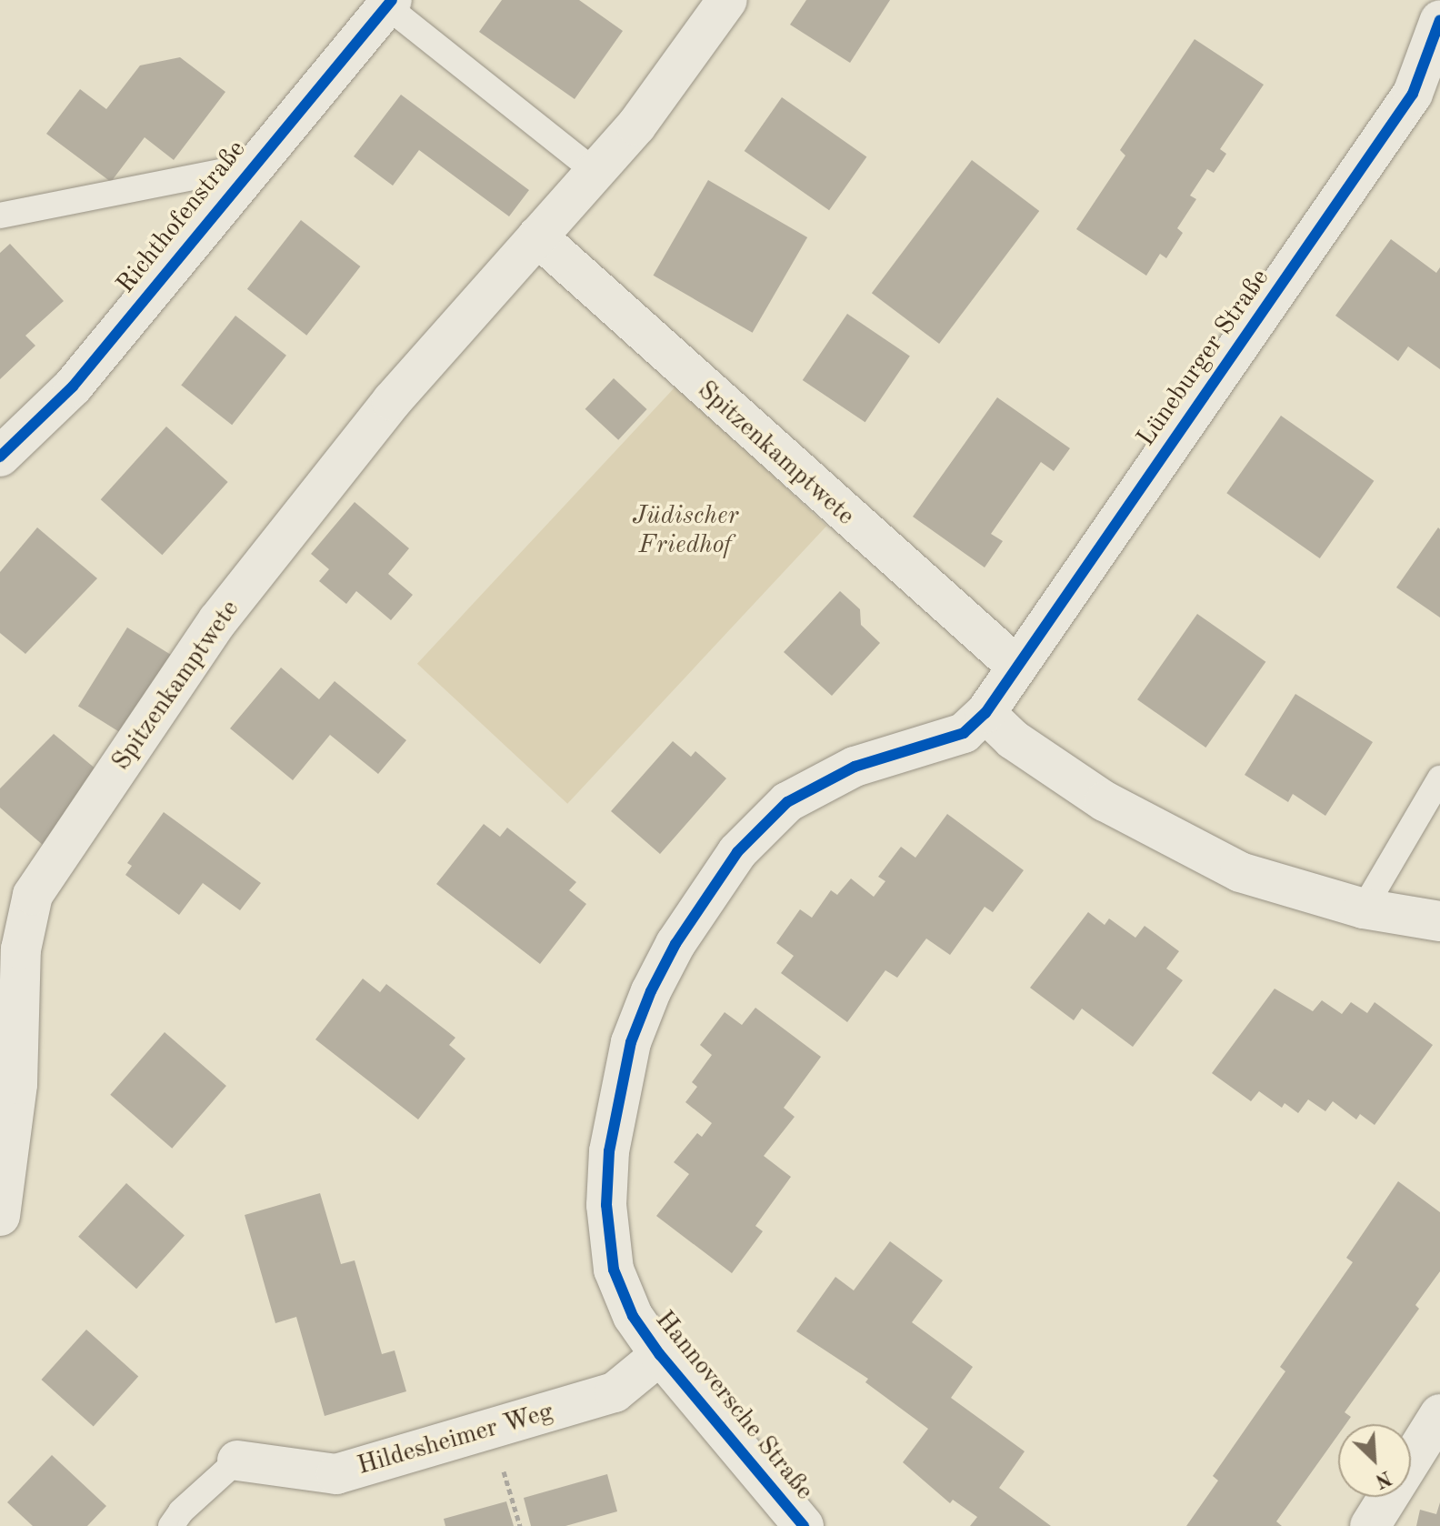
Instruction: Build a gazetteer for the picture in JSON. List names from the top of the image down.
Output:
{
  "streets": {
    "street": [
      "Richthofenstraße",
      "Lüneburger Straße",
      "Spitzenkamptwete",
      "Hannoversche Straße",
      "Hildesheimer Weg"
    ]
  },
  "crossings": [
    ["Lüneburger Straße", "Spitzenkamptwete"],
    ["Lüneburger Straße", "Hannoversche Straße"],
    ["Hannoversche Straße", "Hildesheimer Weg"]
  ],
  "parks": ["Jüdischer Friedhof"],
  "north": "bottom right"
}
